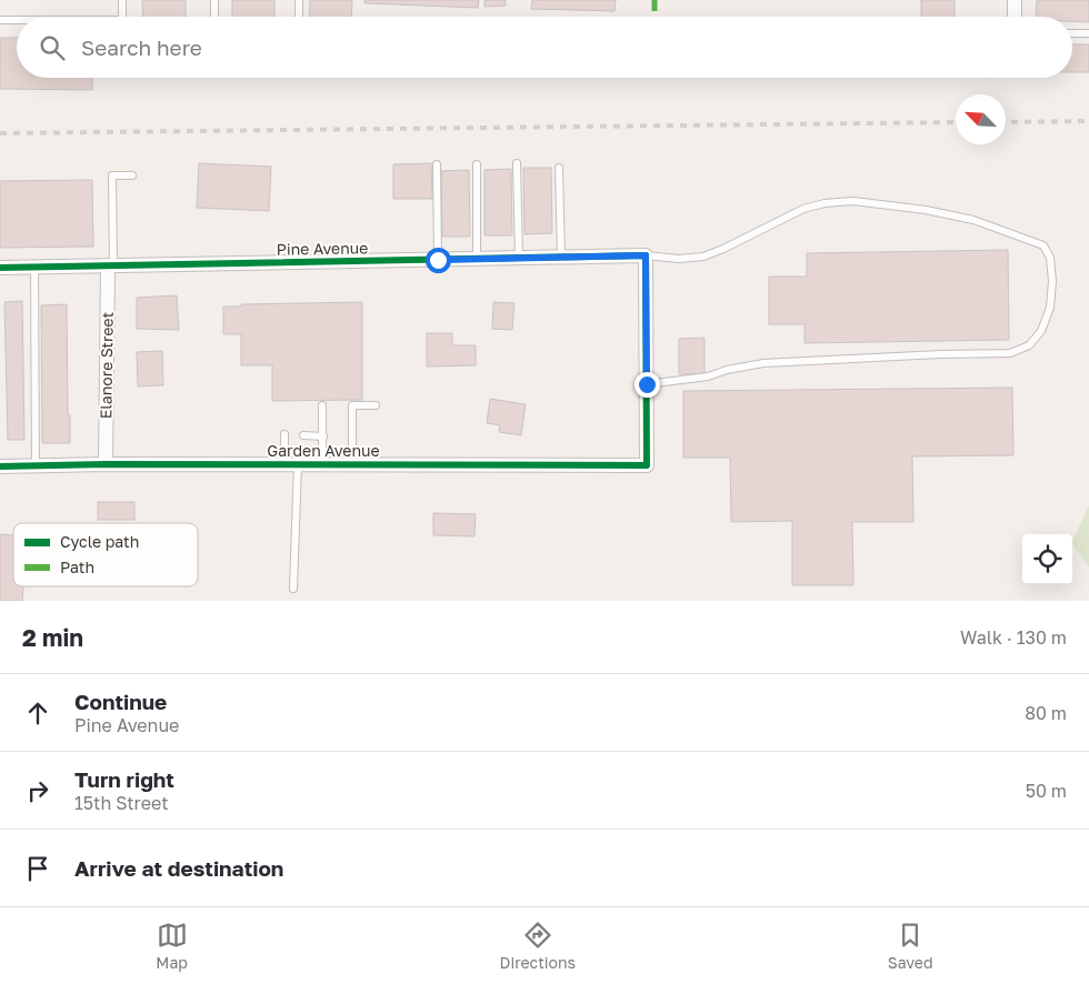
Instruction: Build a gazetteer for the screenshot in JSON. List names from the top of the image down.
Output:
{
  "streets": {
    "street": ["Pine Avenue", "Elanore Street", "Garden Avenue"]
  },
  "crossings": [
    ["Pine Avenue", "Elanore Street"],
    ["Elanore Street", "Garden Avenue"]
  ],
  "legend": ["Cycle path", "Path"],
  "north": "top left",
  "page": {
    "search": "Search here",
    "heading": ["2 min", "Walk · 130 m"],
    "list": [
      ["Continue", "Pine Avenue", "80 m"],
      ["Turn right", "15th Street", "50 m"],
      "Arrive at destination"
    ],
    "nav": ["Map", "Directions", "Saved"]
  }
}
